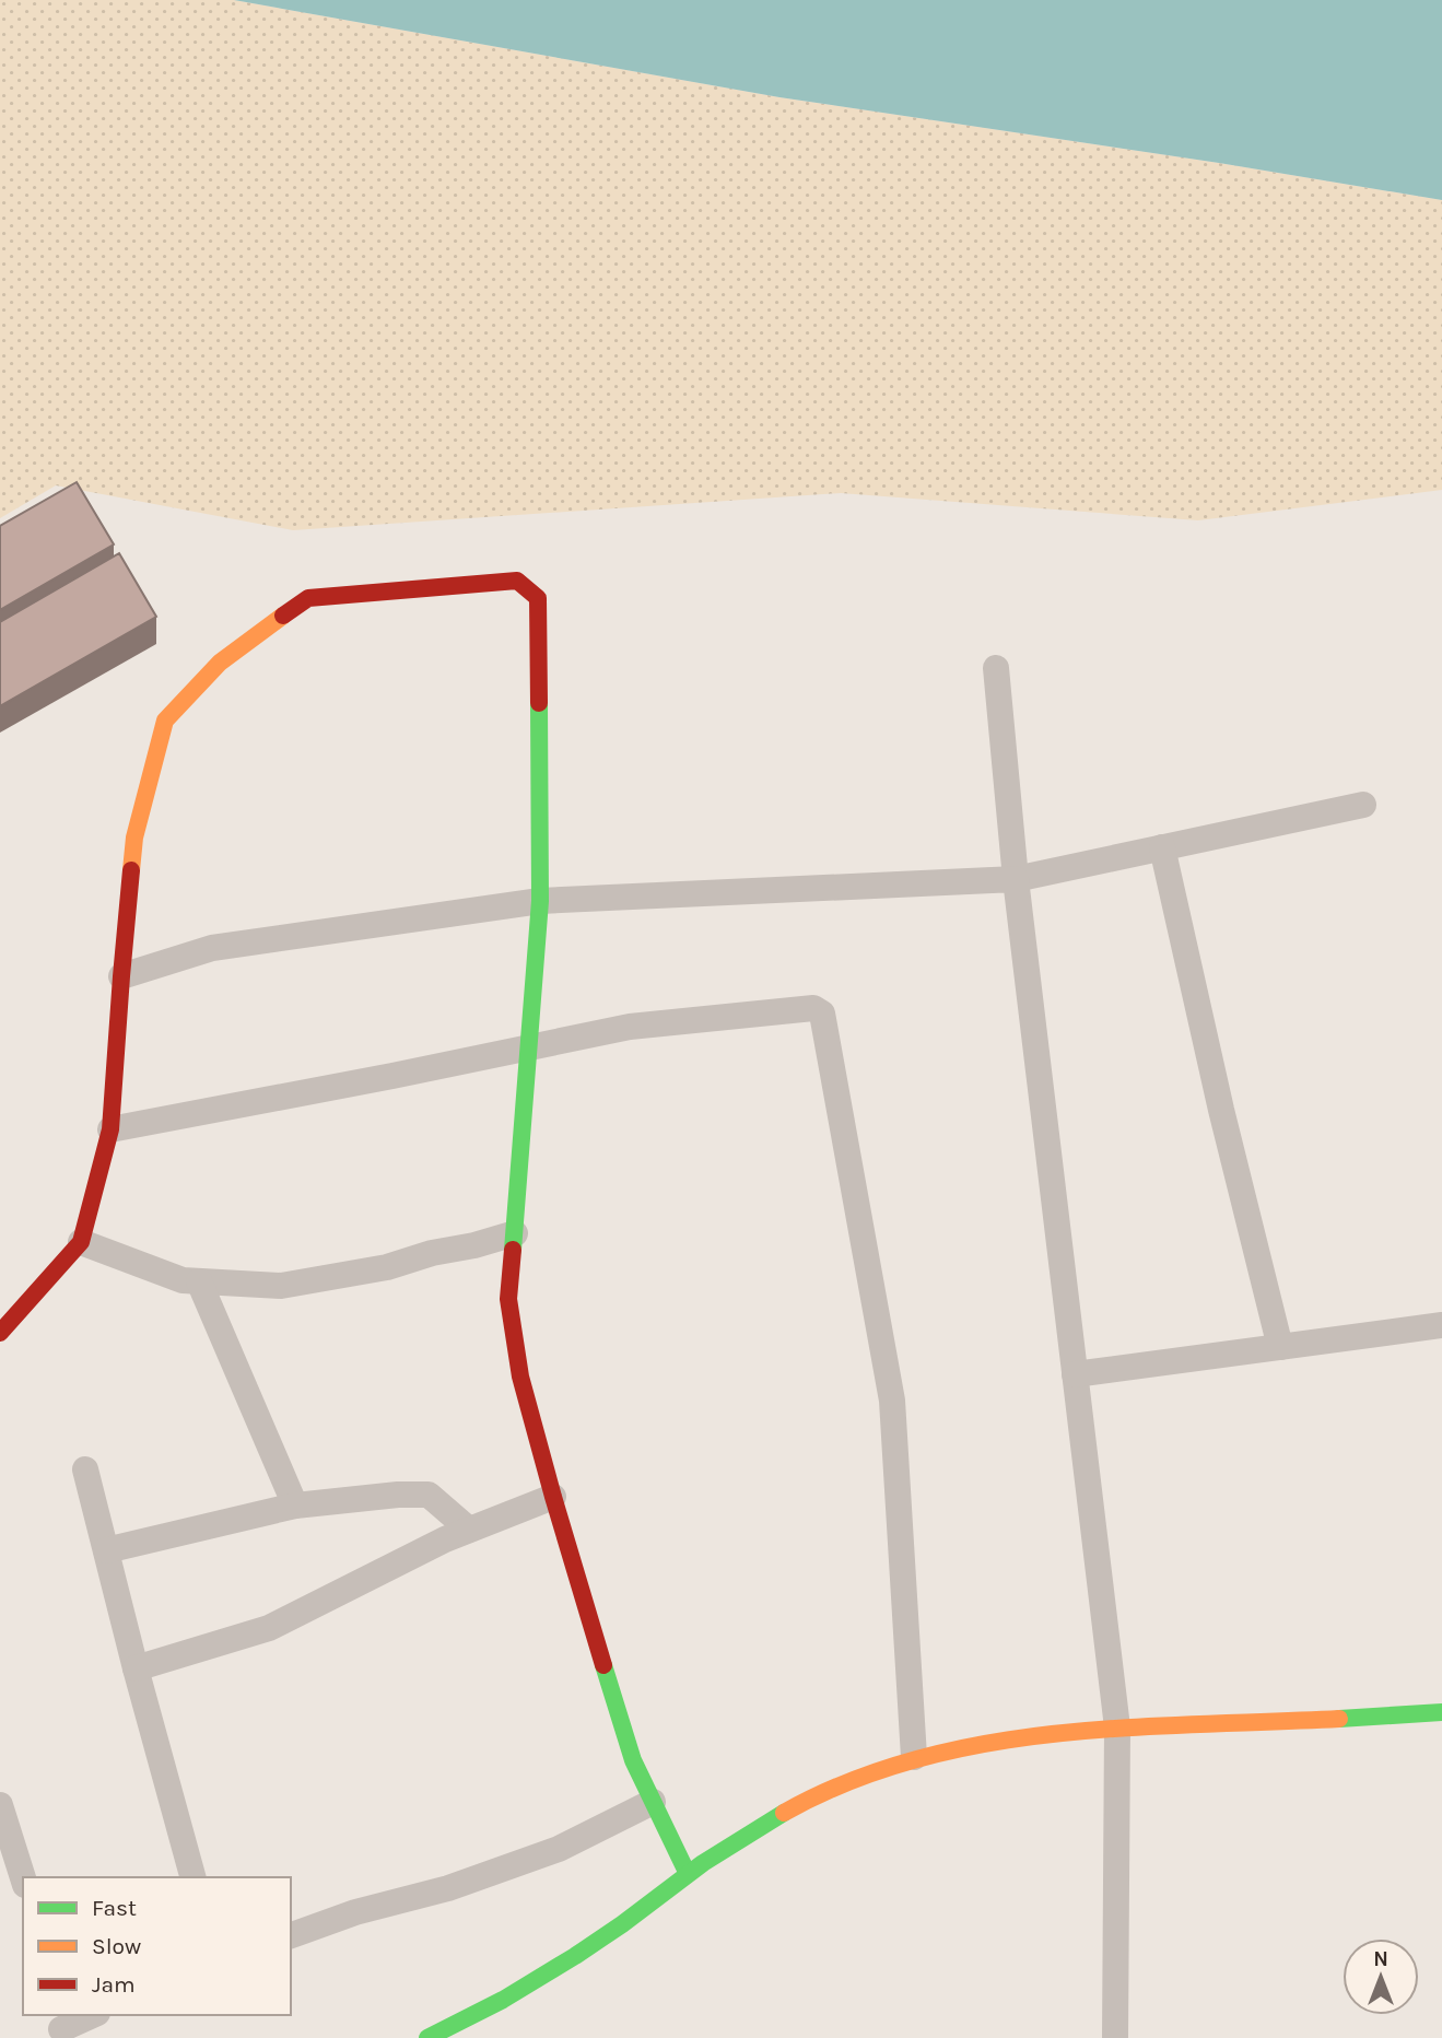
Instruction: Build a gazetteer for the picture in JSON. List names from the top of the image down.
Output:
{
  "legend": ["Fast", "Slow", "Jam"],
  "north": "top"
}
